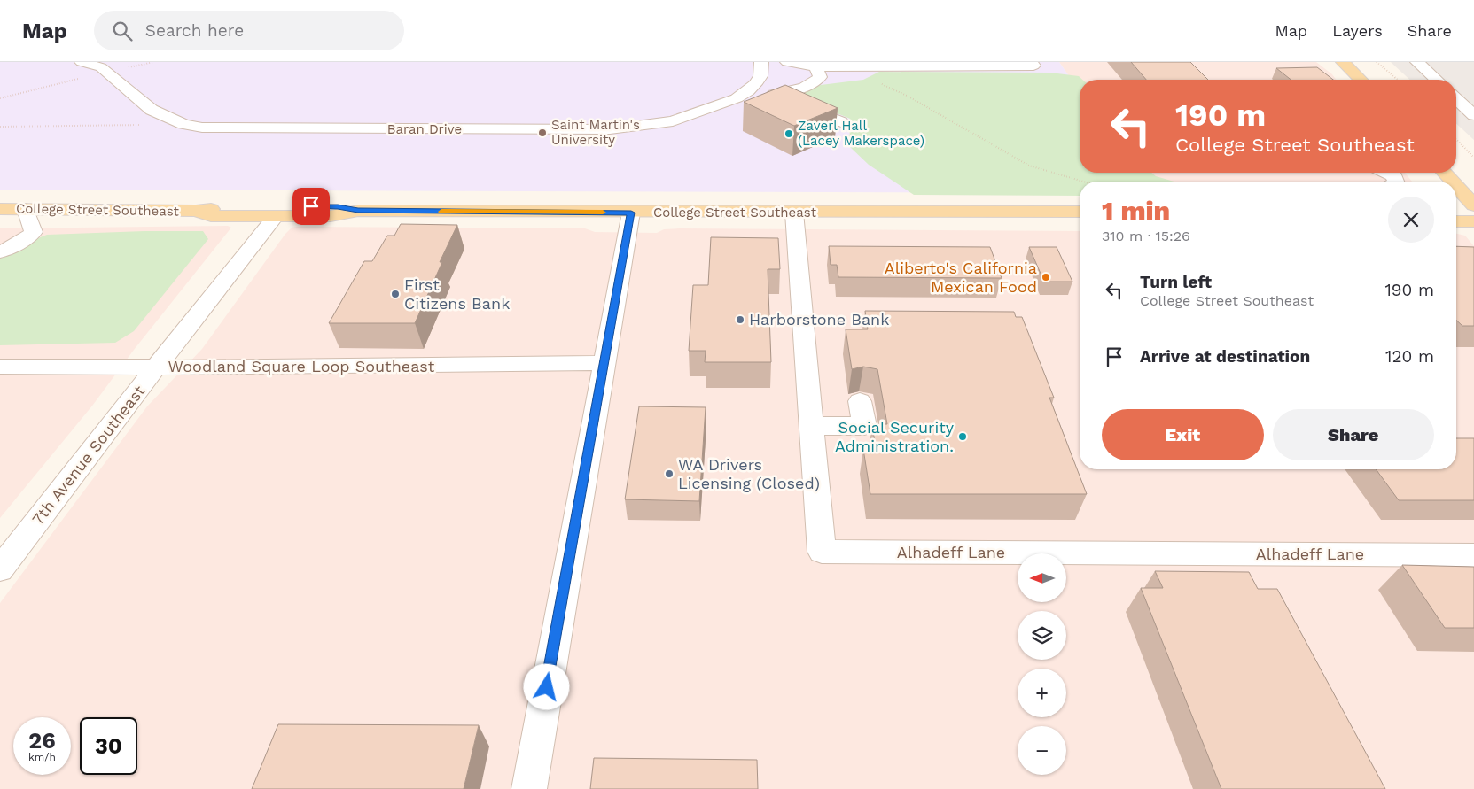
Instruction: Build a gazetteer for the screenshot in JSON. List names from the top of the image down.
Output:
{
  "streets": {
    "main road": ["College Street Southeast"],
    "street": [
      "Baran Drive",
      "Woodland Square Loop Southeast",
      "7th Avenue Southeast",
      "Alhadeff Lane"
    ]
  },
  "crossings": [
    ["College Street Southeast", "7th Avenue Southeast"],
    ["College Street Southeast", "Alhadeff Lane"],
    ["Woodland Square Loop Southeast", "7th Avenue Southeast"]
  ],
  "places": [
    "Saint Martin's University",
    "Zaverl Hall (Lacey Makerspace)",
    "Aliberto's California Mexican Food",
    "First Citizens Bank",
    "Harborstone Bank",
    "Social Security Administration.",
    "WA Drivers Licensing (Closed)"
  ],
  "north": "left",
  "page": {
    "header": "Map",
    "search": "Search here",
    "nav": ["Map", "Layers", "Share"],
    "turn": ["190 m", "College Street Southeast"],
    "heading": ["1 min", "310 m · 15:26"],
    "list": [
      {
        "name": "Turn left",
        "note": "College Street Southeast",
        "value": "190 m"
      },
      {
        "name": "Arrive at destination",
        "value": "120 m"
      }
    ],
    "buttons": ["Exit", "Share"],
    "map_buttons": ["+", "−"],
    "speed": "26 km/h",
    "limit": "30"
  }
}
